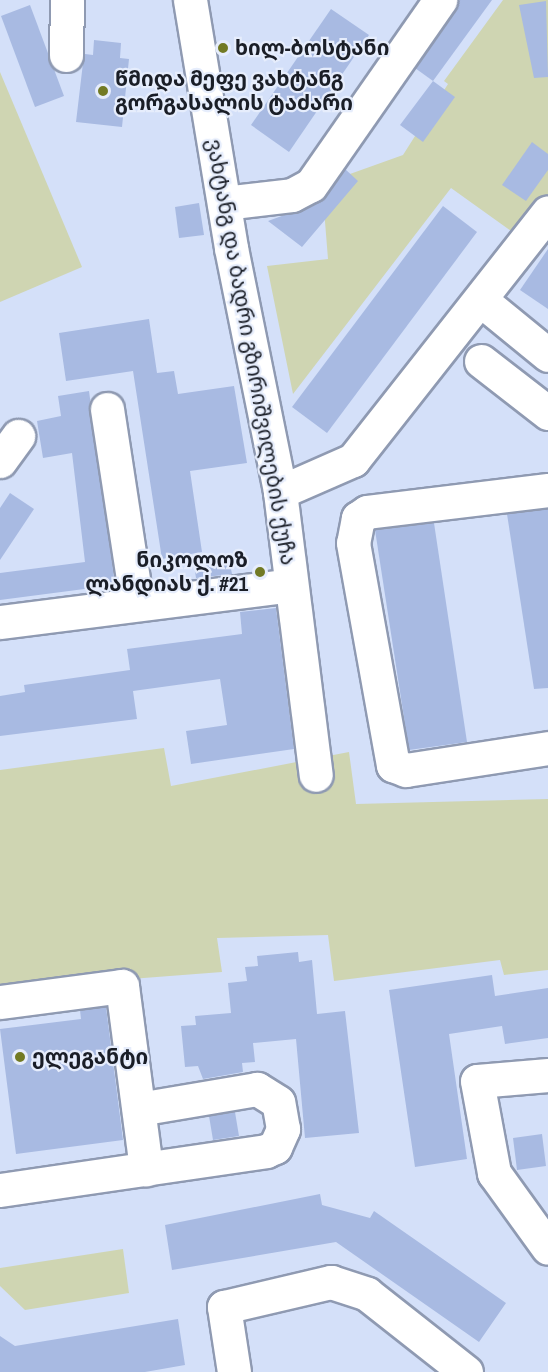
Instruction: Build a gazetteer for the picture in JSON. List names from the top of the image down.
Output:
{
  "streets": {
    "street": ["ვახტანგ და ბადრი გზირიშვილების ქუჩა"]
  },
  "places": [
    "ხილ-ბოსტანი",
    "წმიდა მეფე ვახტანგ გორგასალის ტაძარი",
    "ნიკოლოზ ლანდიას ქ. #21",
    "ელეგანტი"
  ]
}
